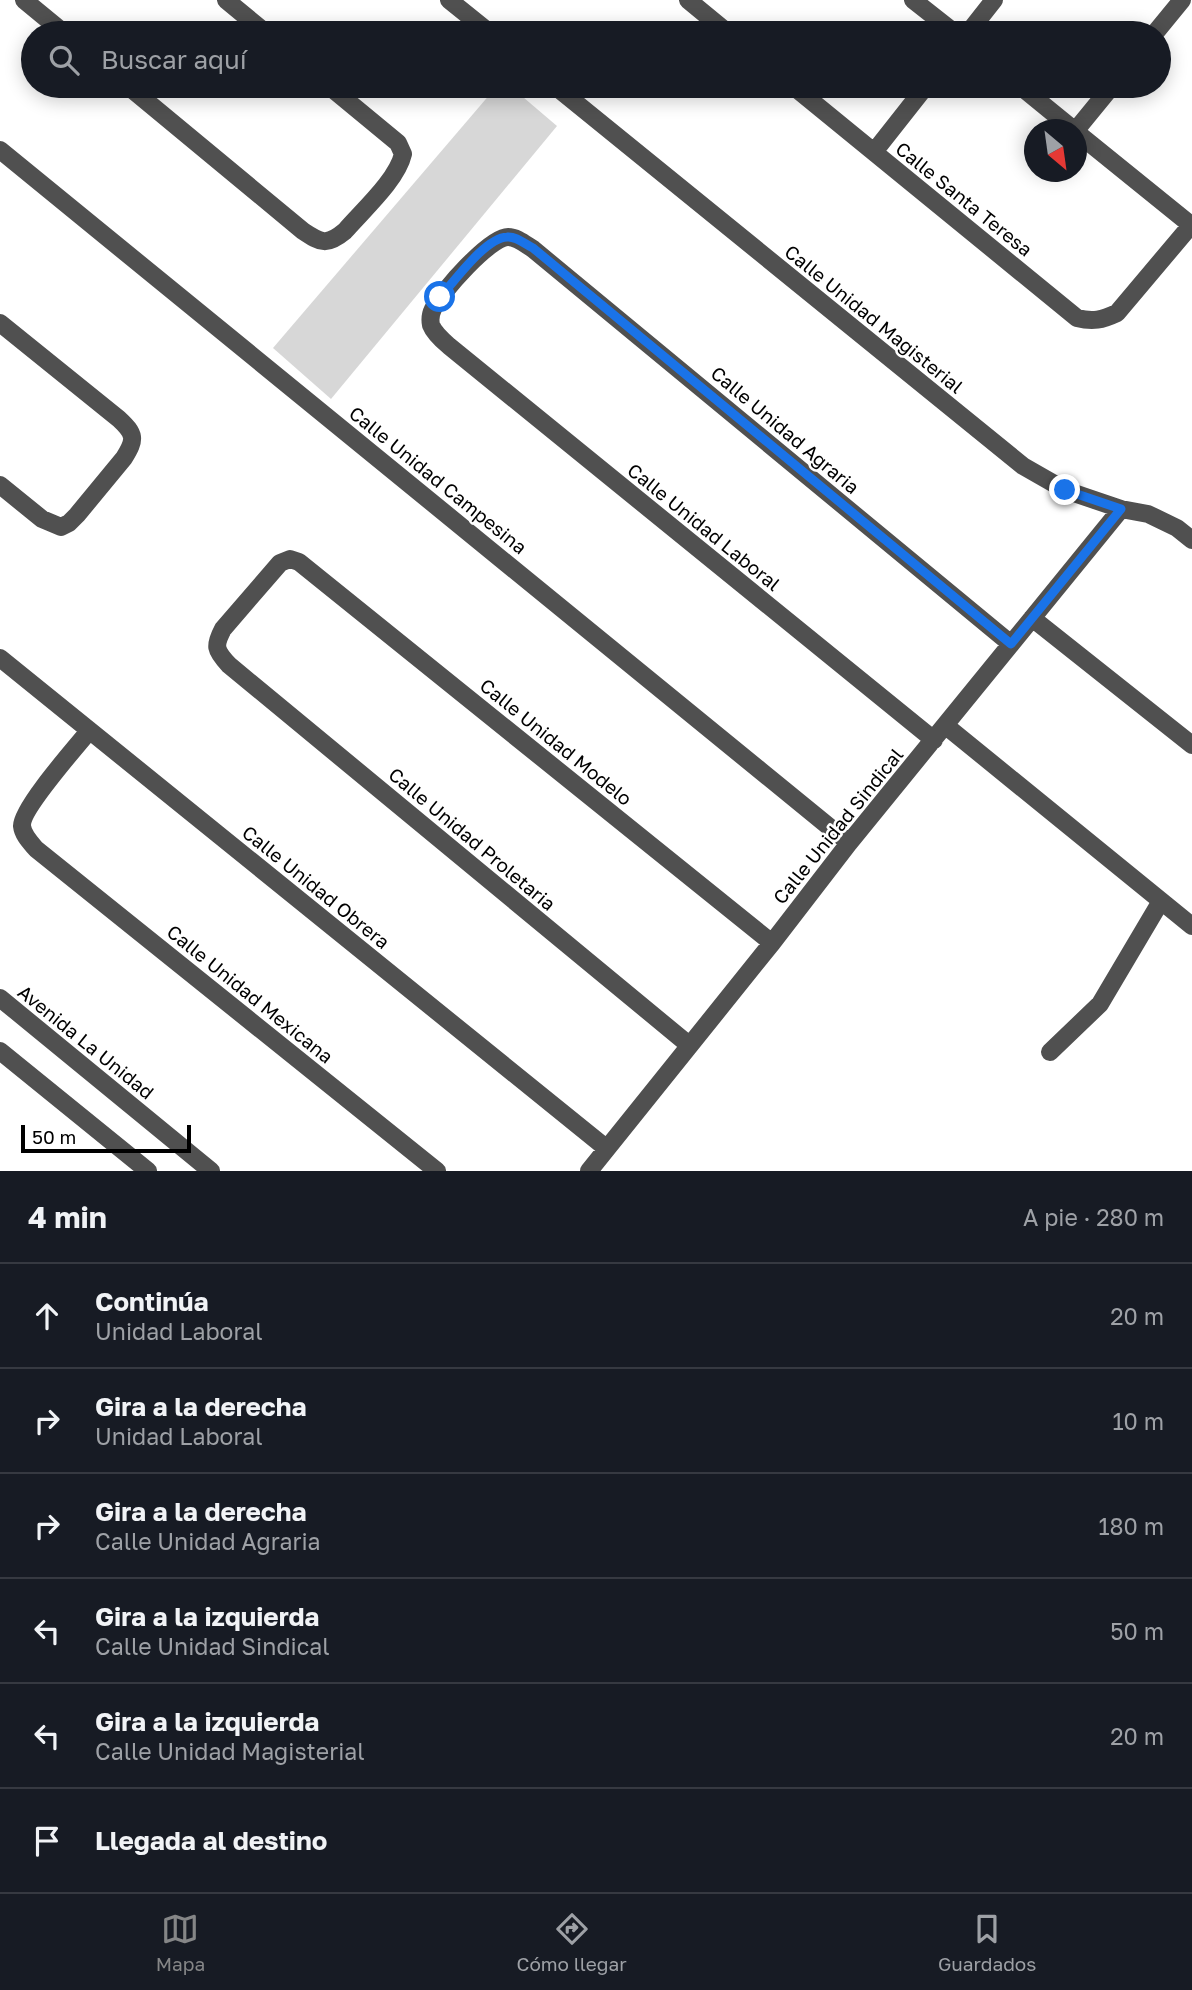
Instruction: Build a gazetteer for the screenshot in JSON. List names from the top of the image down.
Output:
{
  "streets": {
    "street": [
      "Calle Santa Teresa",
      "Calle Unidad Magisterial",
      "Calle Unidad Agraria",
      "Calle Unidad Campesina",
      "Calle Unidad Laboral",
      "Calle Unidad Modelo",
      "Calle Unidad Sindical",
      "Calle Unidad Proletaria",
      "Calle Unidad Obrera",
      "Calle Unidad Mexicana",
      "Avenida La Unidad"
    ]
  },
  "crossings": [
    ["Calle Unidad Magisterial", "Calle Unidad Sindical"],
    ["Calle Unidad Agraria", "Calle Unidad Laboral"],
    ["Calle Unidad Agraria", "Calle Unidad Sindical"],
    ["Calle Unidad Campesina", "Calle Unidad Sindical"],
    ["Calle Unidad Laboral", "Calle Unidad Sindical"],
    ["Calle Unidad Modelo", "Calle Unidad Sindical"],
    ["Calle Unidad Modelo", "Calle Unidad Proletaria"],
    ["Calle Unidad Sindical", "Calle Unidad Proletaria"],
    ["Calle Unidad Sindical", "Calle Unidad Obrera"],
    ["Calle Unidad Obrera", "Calle Unidad Mexicana"]
  ],
  "scale_bar": "50 m",
  "north": "bottom right",
  "page": {
    "search": "Buscar aquí",
    "scale": "50 m",
    "heading": ["4 min", "A pie · 280 m"],
    "list": [
      ["Continúa", "Unidad Laboral", "20 m"],
      ["Gira a la derecha", "Unidad Laboral", "10 m"],
      ["Gira a la derecha", "Calle Unidad Agraria", "180 m"],
      ["Gira a la izquierda", "Calle Unidad Sindical", "50 m"],
      ["Gira a la izquierda", "Calle Unidad Magisterial", "20 m"],
      "Llegada al destino"
    ],
    "nav": ["Mapa", "Cómo llegar", "Guardados"]
  }
}
